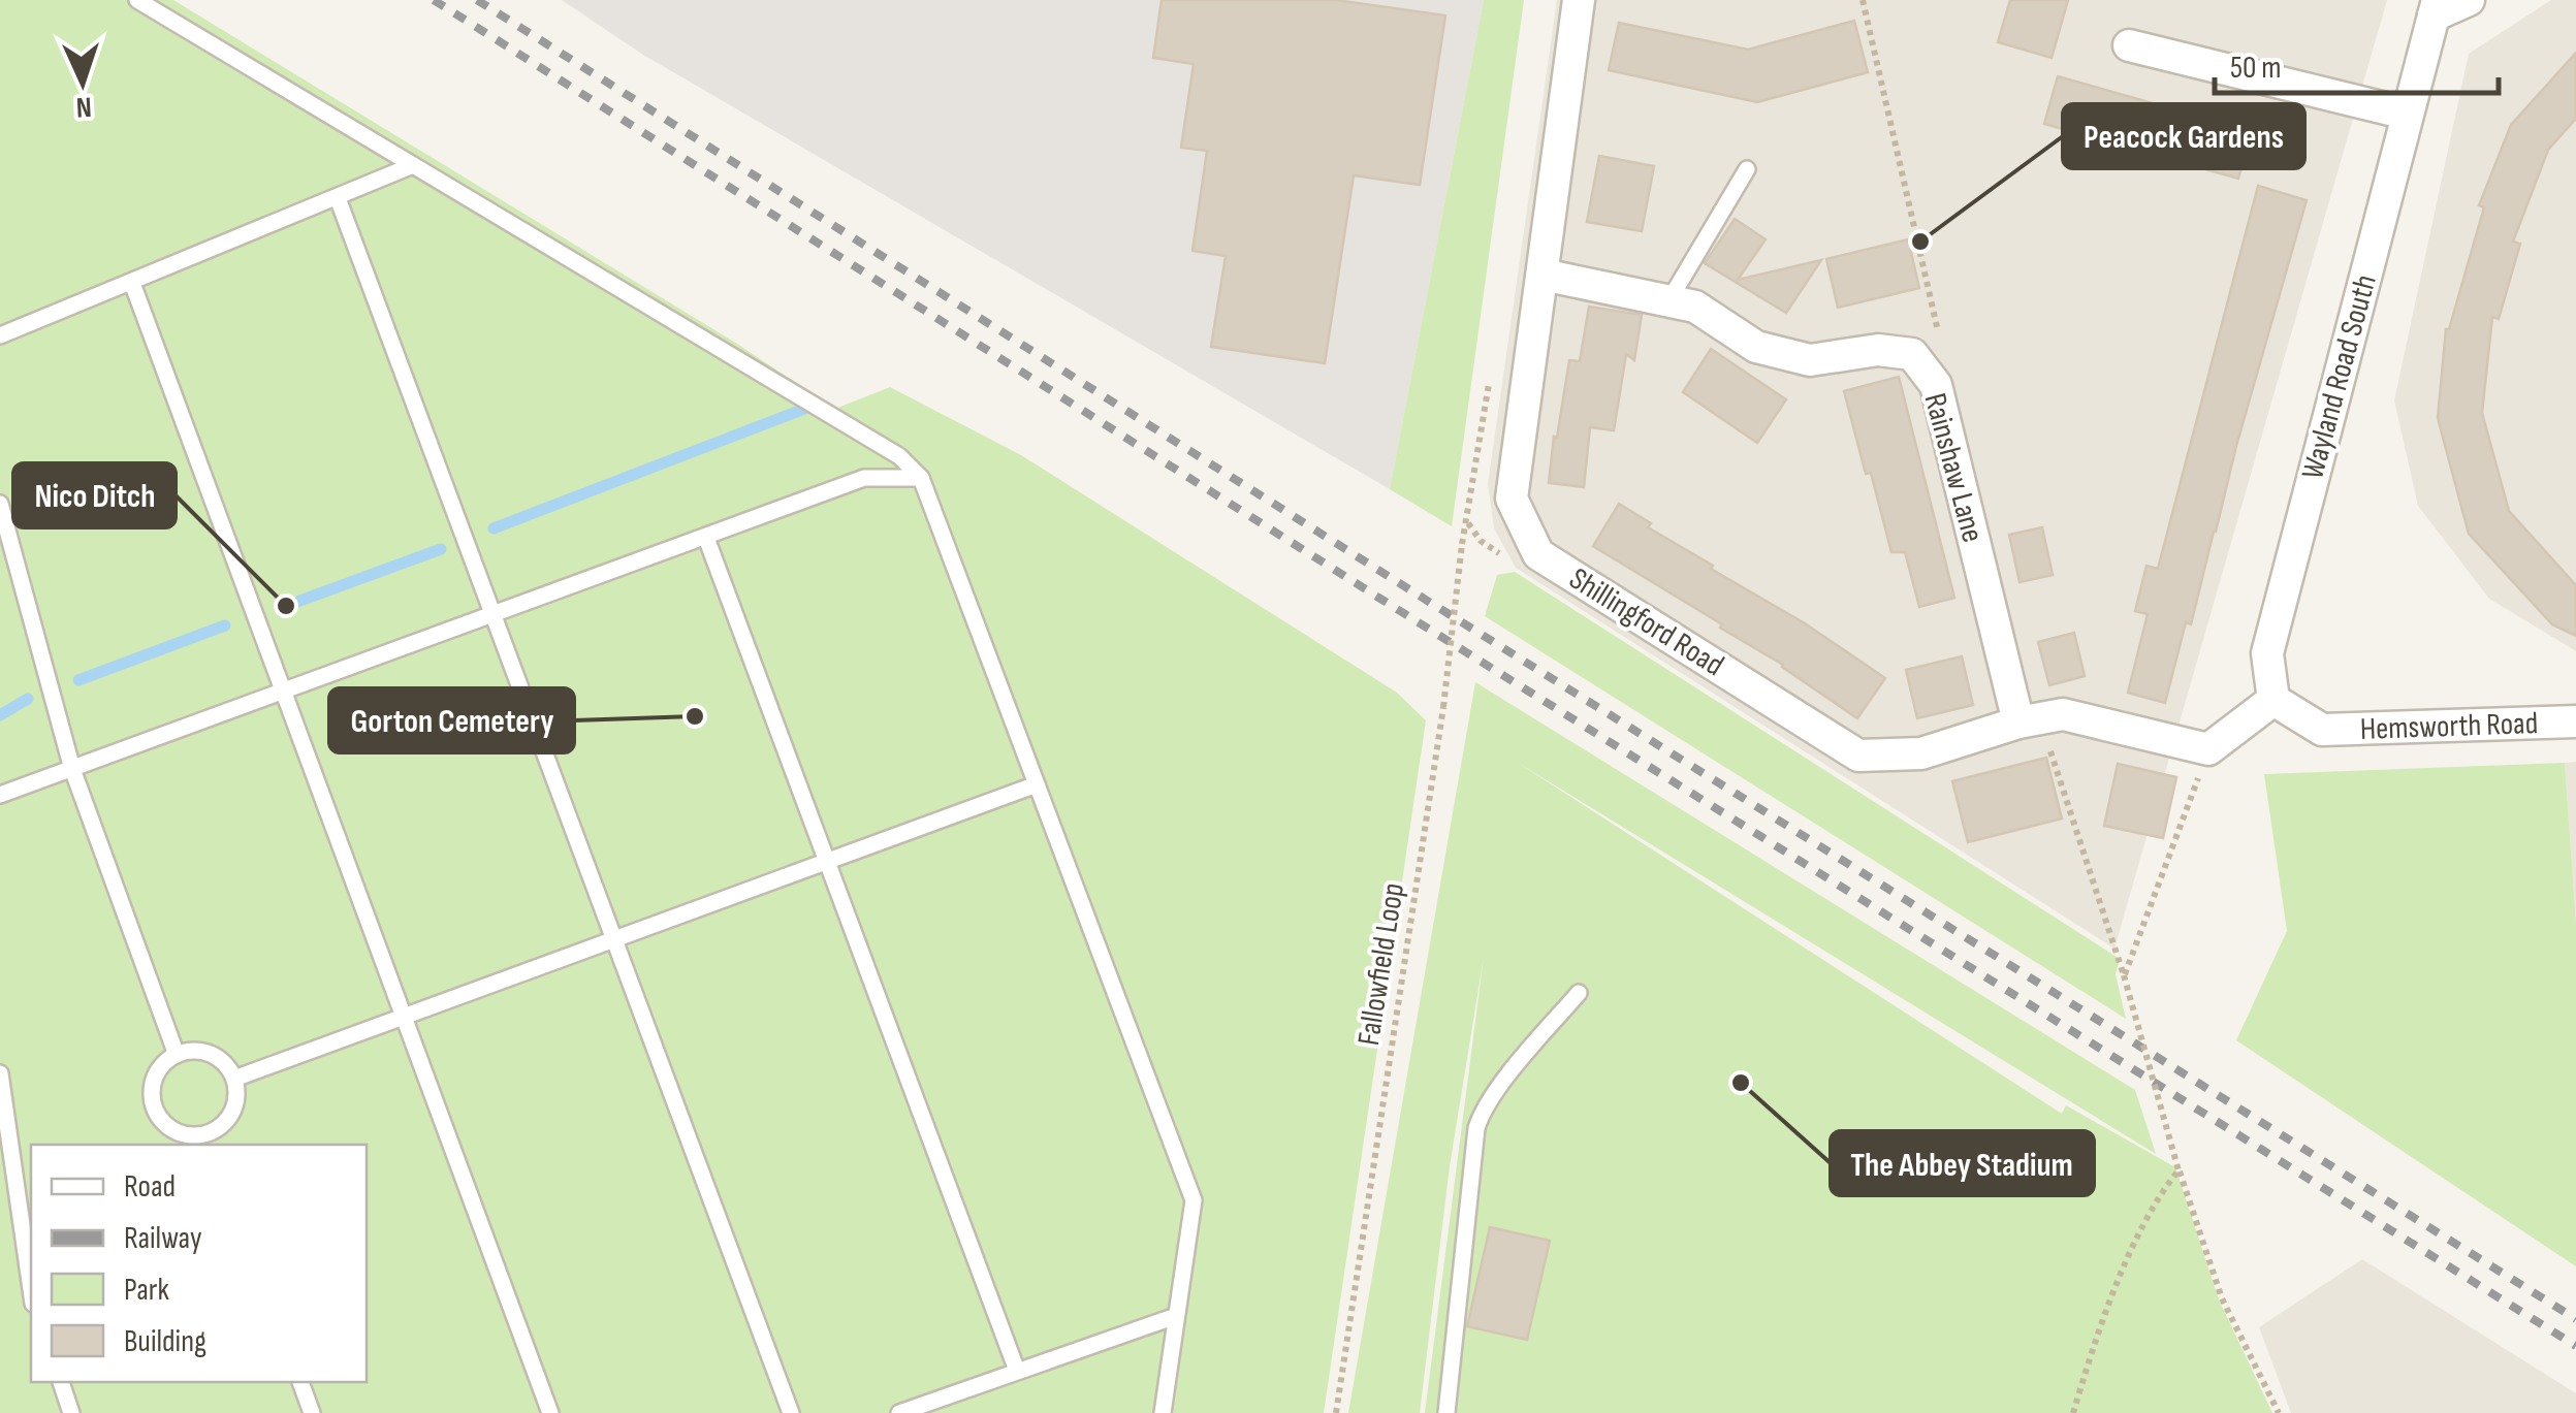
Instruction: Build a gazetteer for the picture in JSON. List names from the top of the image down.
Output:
{
  "streets": {
    "street": [
      "Wayland Road South",
      "Rainshaw Lane",
      "Shillingford Road",
      "Hemsworth Road"
    ],
    "path": ["Fallowfield Loop"]
  },
  "crossings": [
    ["Wayland Road South", "Hemsworth Road"],
    ["Rainshaw Lane", "Shillingford Road"]
  ],
  "places": [
    "Peacock Gardens",
    "Nico Ditch",
    "Gorton Cemetery",
    "The Abbey Stadium"
  ],
  "legend": [
    "Road",
    "Railway",
    "Park",
    "Building"
  ],
  "scale_bar": "50 m",
  "north": "bottom"
}
